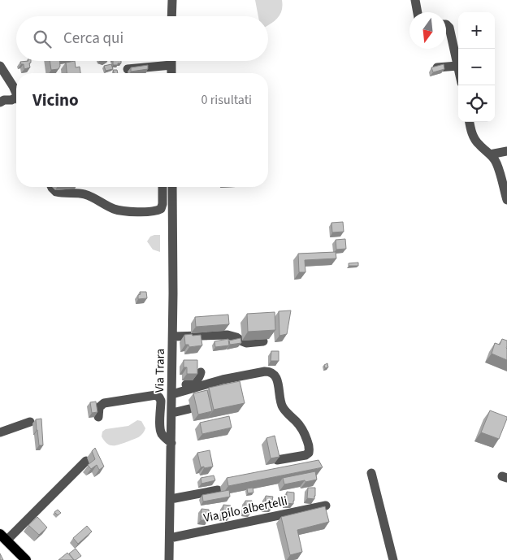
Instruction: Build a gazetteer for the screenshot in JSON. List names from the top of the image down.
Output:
{
  "streets": {
    "street": ["Via Trara", "Via pilo albertelli"]
  },
  "crossings": [
    ["Via Trara", "Via pilo albertelli"]
  ],
  "north": "bottom",
  "page": {
    "map_buttons": ["+", "−"],
    "search": "Cerca qui",
    "heading": ["Vicino", "0 risultati"]
  }
}
